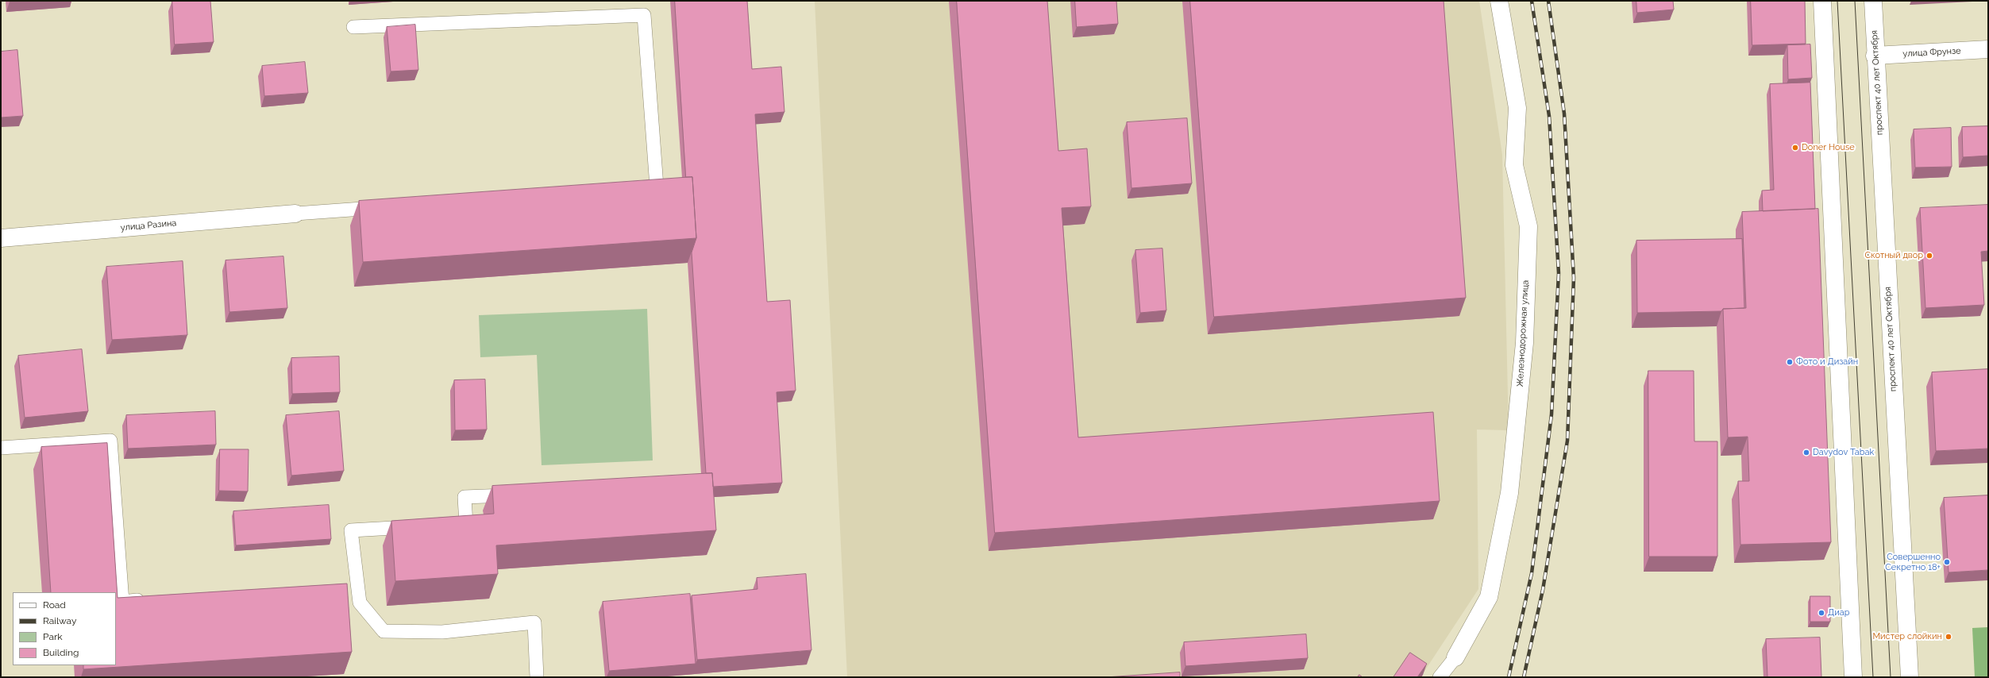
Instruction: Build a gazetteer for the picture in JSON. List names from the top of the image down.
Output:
{
  "streets": {
    "street": [
      "улица Фрунзе",
      "проспект 40 лет Октября",
      "улица Разина",
      "Железнодорожная улица"
    ]
  },
  "crossings": [
    ["улица Фрунзе", "проспект 40 лет Октября"]
  ],
  "places": [
    "Doner House",
    "Скотный двор",
    "Фото и Дизайн",
    "Davydov Tabak",
    "Совершенно Секретно 18+",
    "Диар",
    "Мистер слойкин"
  ],
  "legend": [
    "Road",
    "Railway",
    "Park",
    "Building"
  ]
}
